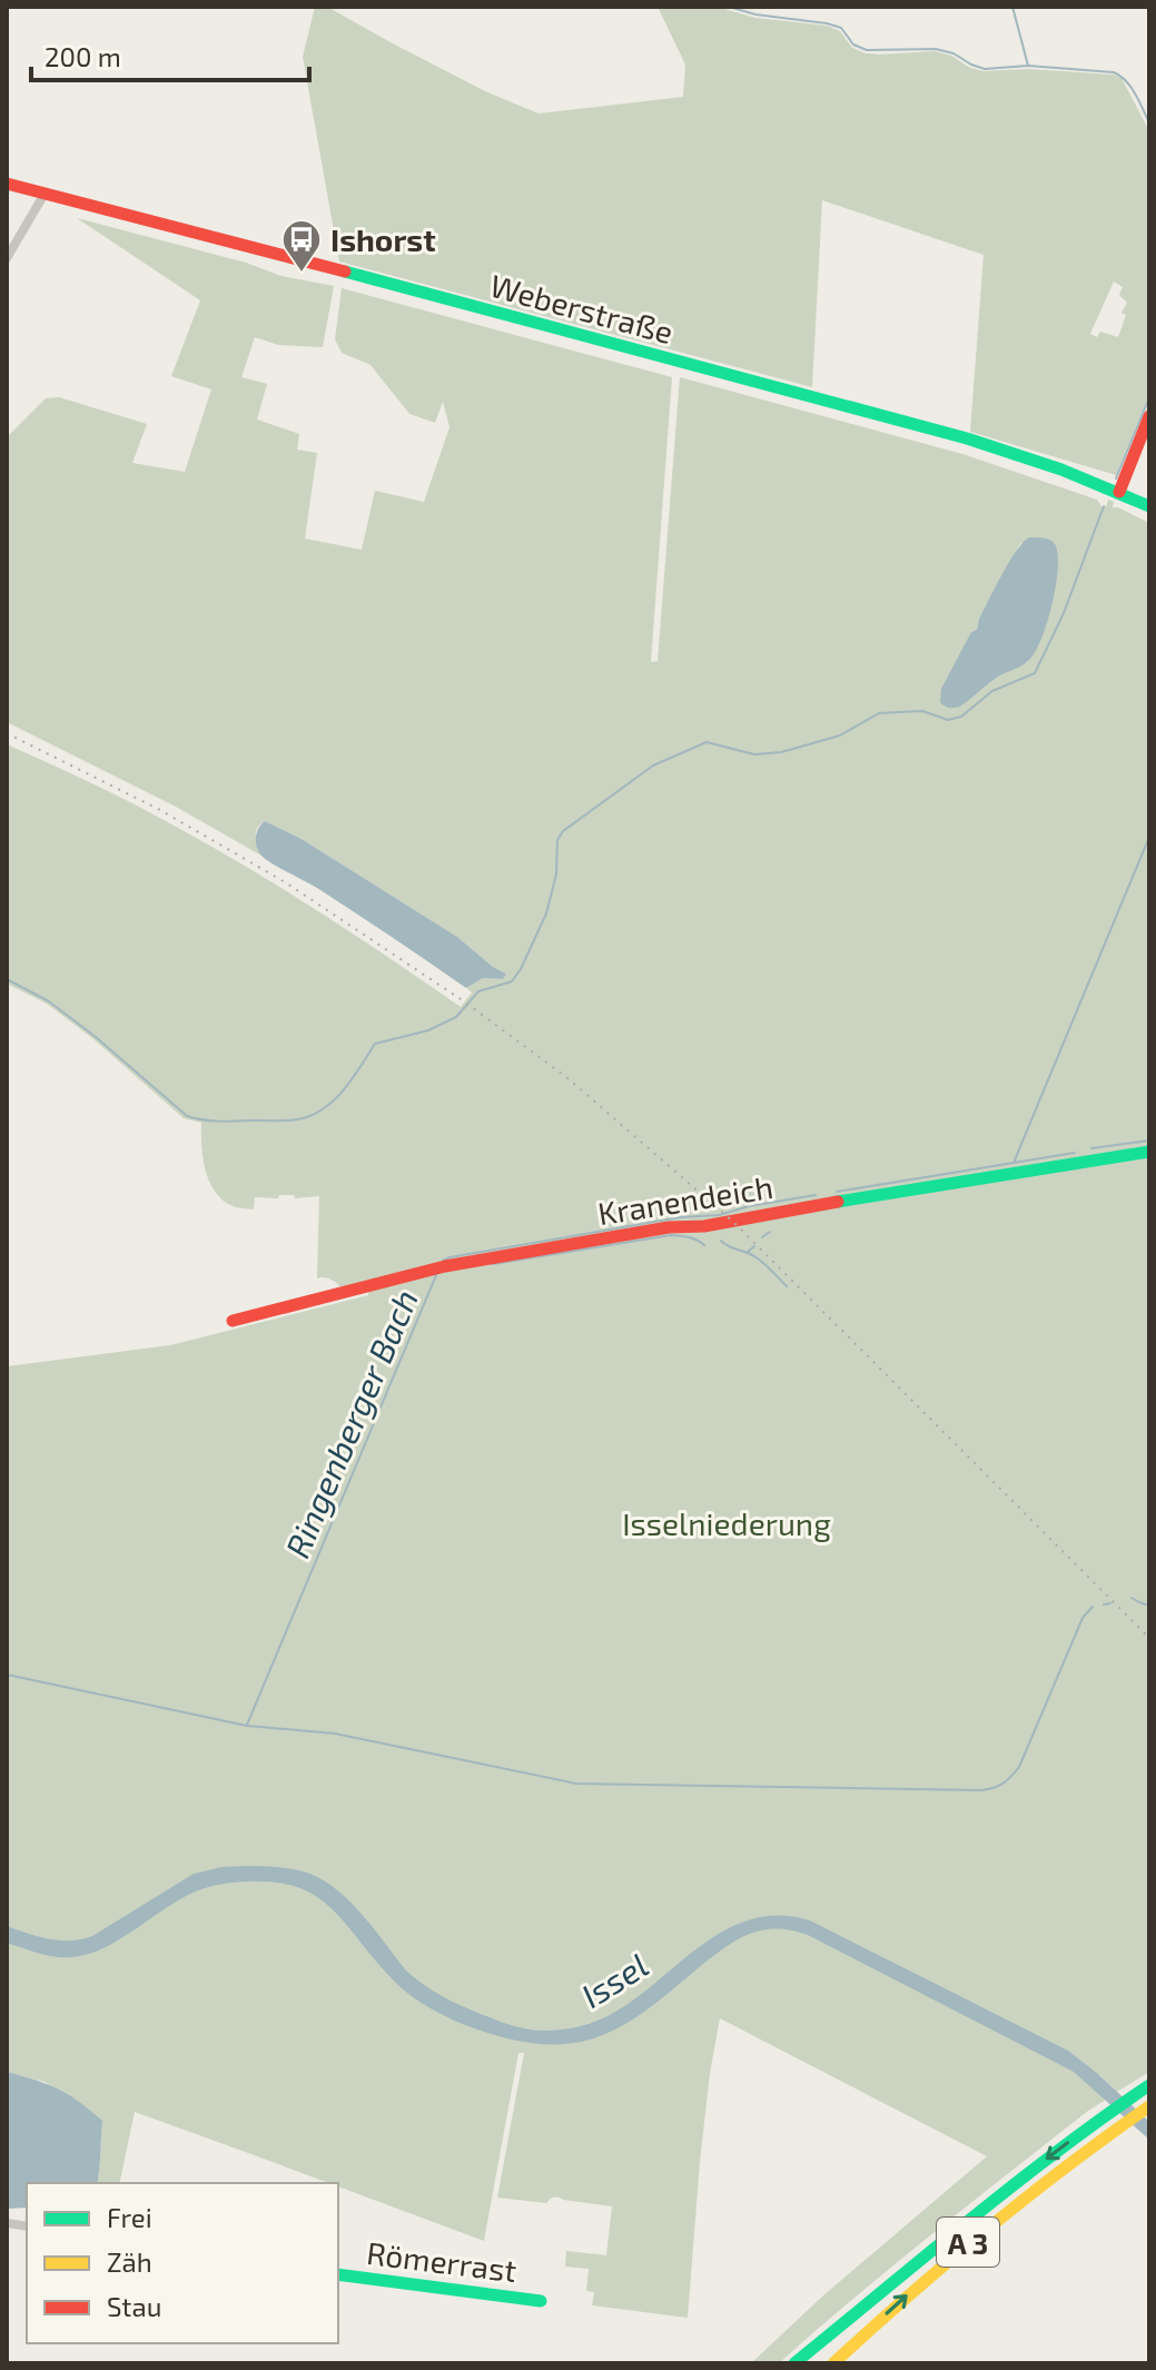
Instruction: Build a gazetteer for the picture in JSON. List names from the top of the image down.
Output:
{
  "streets": {
    "main road": [
      "Weberstraße",
      "Kranendeich",
      "A 3",
      "Römerrast"
    ]
  },
  "water": ["Ringenberger Bach", "Issel"],
  "parks": ["Isselniederung"],
  "places": {
    "bus stop": ["Ishorst"]
  },
  "legend": ["Frei", "Zäh", "Stau"],
  "scale_bar": "200 m"
}
